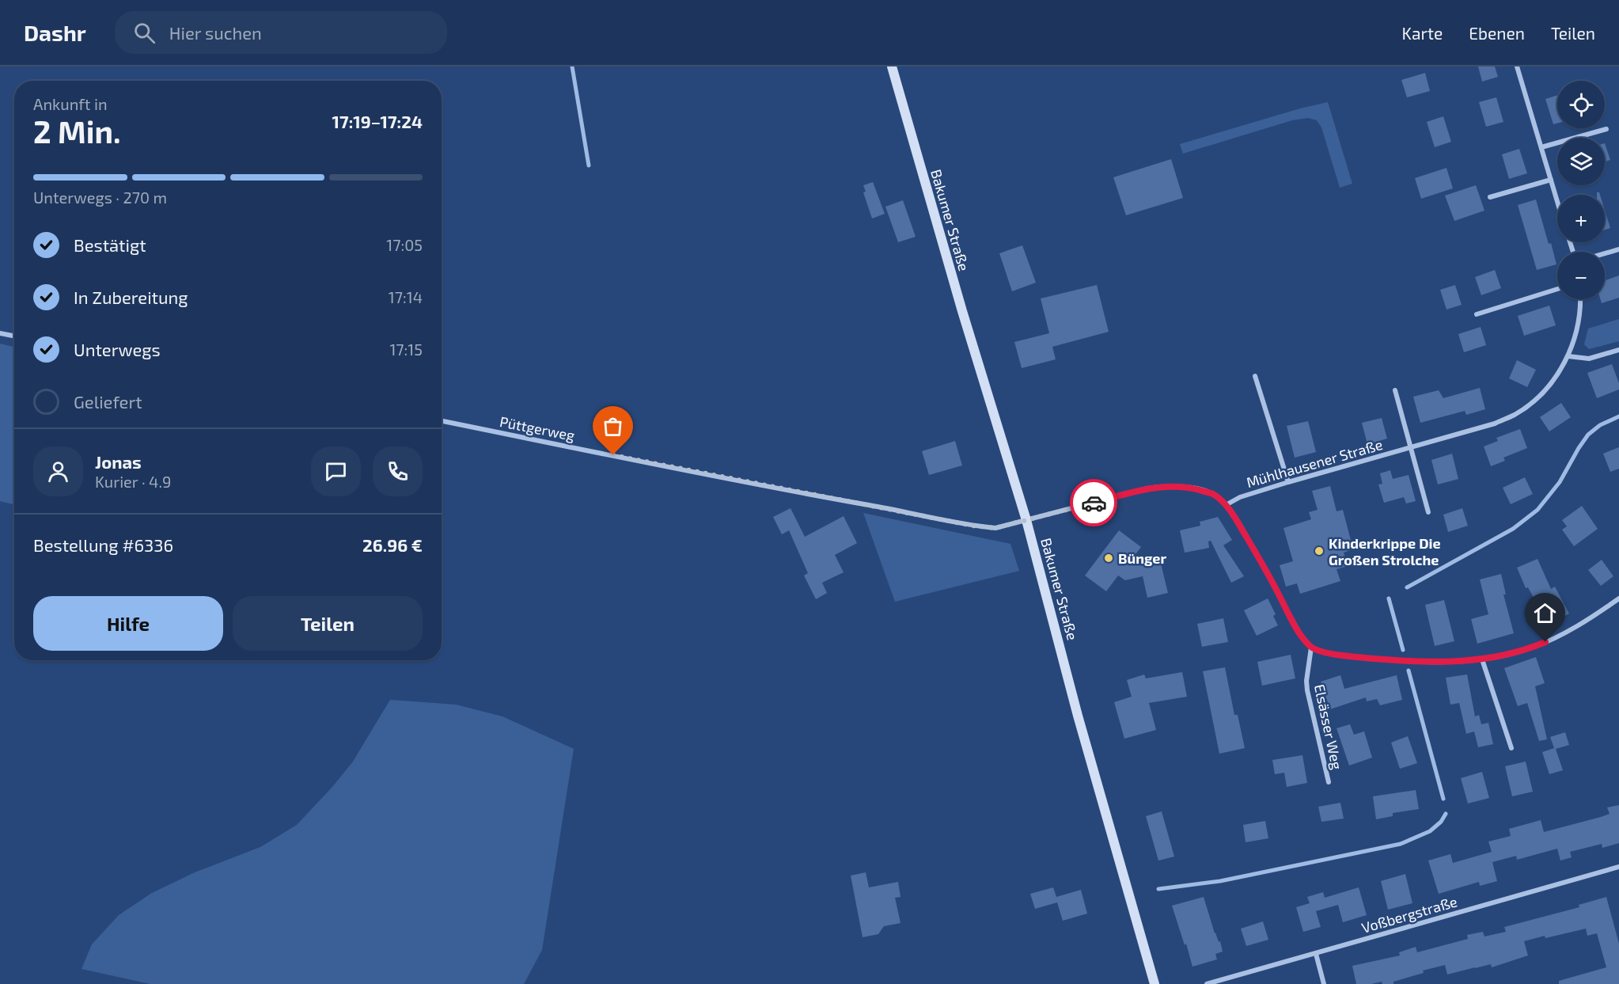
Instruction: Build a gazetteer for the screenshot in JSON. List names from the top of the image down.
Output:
{
  "streets": {
    "main road": ["Bakumer Straße"],
    "street": [
      "Püttgerweg",
      "Mühlhausener Straße",
      "Elsässer Weg",
      "Voßbergstraße"
    ]
  },
  "crossings": [
    ["Bakumer Straße", "Püttgerweg"],
    ["Püttgerweg", "Mühlhausener Straße"]
  ],
  "places": ["Kinderkrippe Die Großen Strolche", "Bünger"],
  "page": {
    "header": "Dashr",
    "search": "Hier suchen",
    "nav": ["Karte", "Ebenen", "Teilen"],
    "map_buttons": ["+", "−"],
    "heading": ["2 Min.", "Ankunft in", "17:19–17:24"],
    "panel": [
      "Jonas",
      "Kurier · 4.9",
      "Bestellung #6336",
      "26.96 €"
    ],
    "bar": "Unterwegs · 270 m",
    "list": [
      ["Bestätigt", "17:05"],
      ["In Zubereitung", "17:14"],
      ["Unterwegs", "17:15"],
      "Geliefert"
    ],
    "buttons": ["Hilfe", "Teilen"]
  }
}
